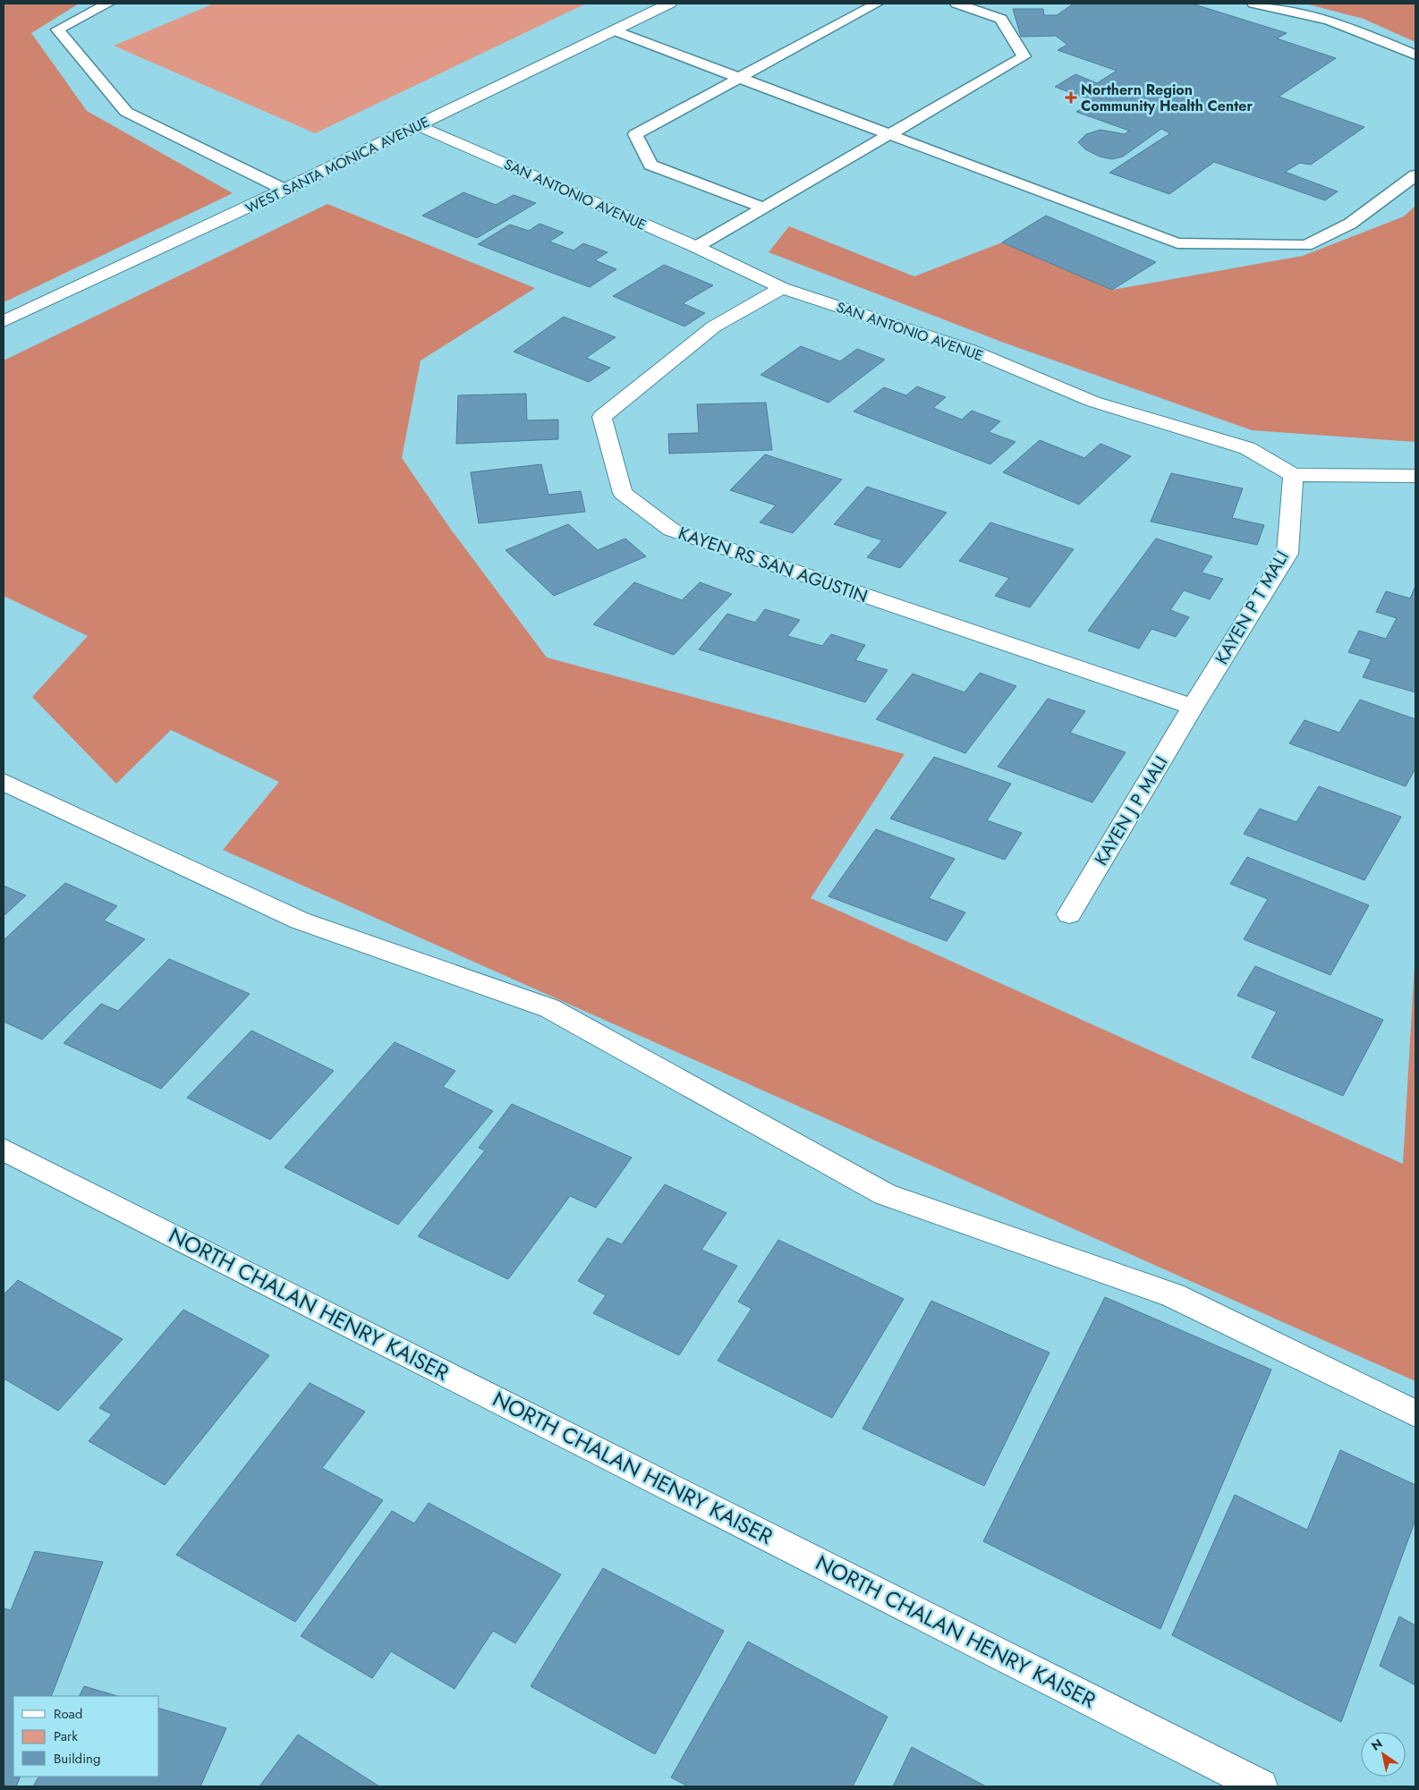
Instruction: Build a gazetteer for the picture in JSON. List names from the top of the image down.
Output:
{
  "streets": {
    "street": [
      "WEST SANTA MONICA AVENUE",
      "SAN ANTONIO AVENUE",
      "KAYEN RS SAN AGUSTIN",
      "KAYEN P T MALI",
      "KAYEN J P MALI",
      "NORTH CHALAN HENRY KAISER"
    ]
  },
  "crossings": [
    ["WEST SANTA MONICA AVENUE", "SAN ANTONIO AVENUE"],
    ["SAN ANTONIO AVENUE", "KAYEN RS SAN AGUSTIN"],
    ["SAN ANTONIO AVENUE", "KAYEN P T MALI"],
    ["KAYEN RS SAN AGUSTIN", "KAYEN P T MALI"],
    ["KAYEN RS SAN AGUSTIN", "KAYEN J P MALI"],
    ["KAYEN P T MALI", "KAYEN J P MALI"]
  ],
  "places": {
    "health": ["Northern Region Community Health Center"]
  },
  "legend": ["Road", "Park", "Building"],
  "north": "top left"
}
